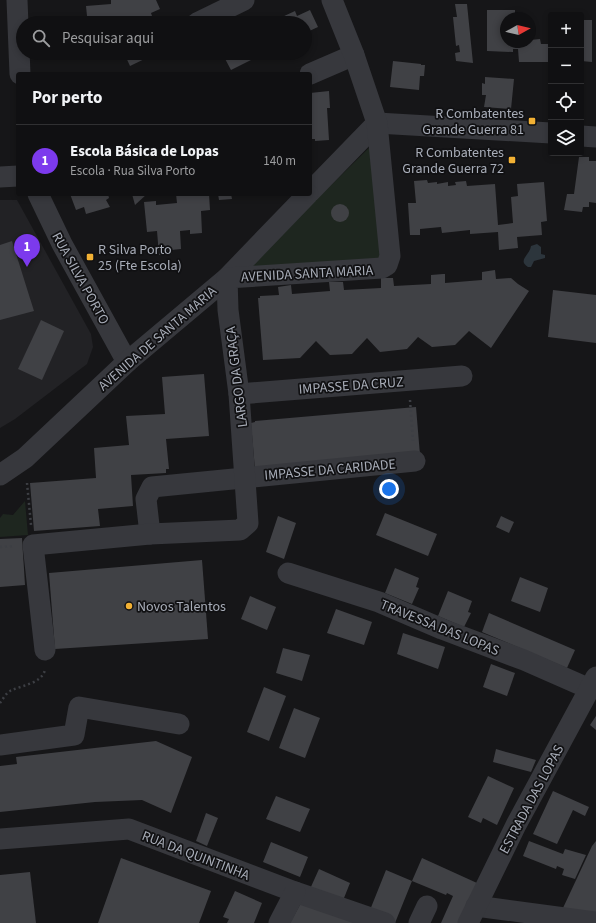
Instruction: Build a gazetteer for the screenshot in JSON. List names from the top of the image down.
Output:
{
  "streets": {
    "street": [
      "AVENIDA SANTA MARIA",
      "RUA SILVA PORTO",
      "AVENIDA DE SANTA MARIA",
      "LARGO DA GRAÇA",
      "IMPASSE DA CRUZ",
      "IMPASSE DA CARIDADE",
      "TRAVESSA DAS LOPAS",
      "ESTRADA DAS LOPAS",
      "RUA DA QUINTINHA"
    ]
  },
  "crossings": [
    ["AVENIDA SANTA MARIA", "AVENIDA DE SANTA MARIA"],
    ["AVENIDA SANTA MARIA", "LARGO DA GRAÇA"],
    ["RUA SILVA PORTO", "AVENIDA DE SANTA MARIA"],
    ["AVENIDA DE SANTA MARIA", "LARGO DA GRAÇA"],
    ["LARGO DA GRAÇA", "IMPASSE DA CRUZ"],
    ["LARGO DA GRAÇA", "IMPASSE DA CARIDADE"],
    ["TRAVESSA DAS LOPAS", "ESTRADA DAS LOPAS"]
  ],
  "places": {
    "transit": ["R Combatentes Grande Guerra 81", "R Combatentes Grande Guerra 72", "R Silva Porto 25 (Fte Escola)"],
    "other": ["Novos Talentos"]
  },
  "north": "right",
  "page": {
    "map_buttons": ["+", "−"],
    "search": "Pesquisar aqui",
    "heading": "Por perto",
    "list": [
      {
        "mark": "1",
        "name": "Escola Básica de Lopas",
        "note": "Escola · Rua Silva Porto",
        "value": "140 m"
      }
    ],
    "pins": "1"
  }
}
